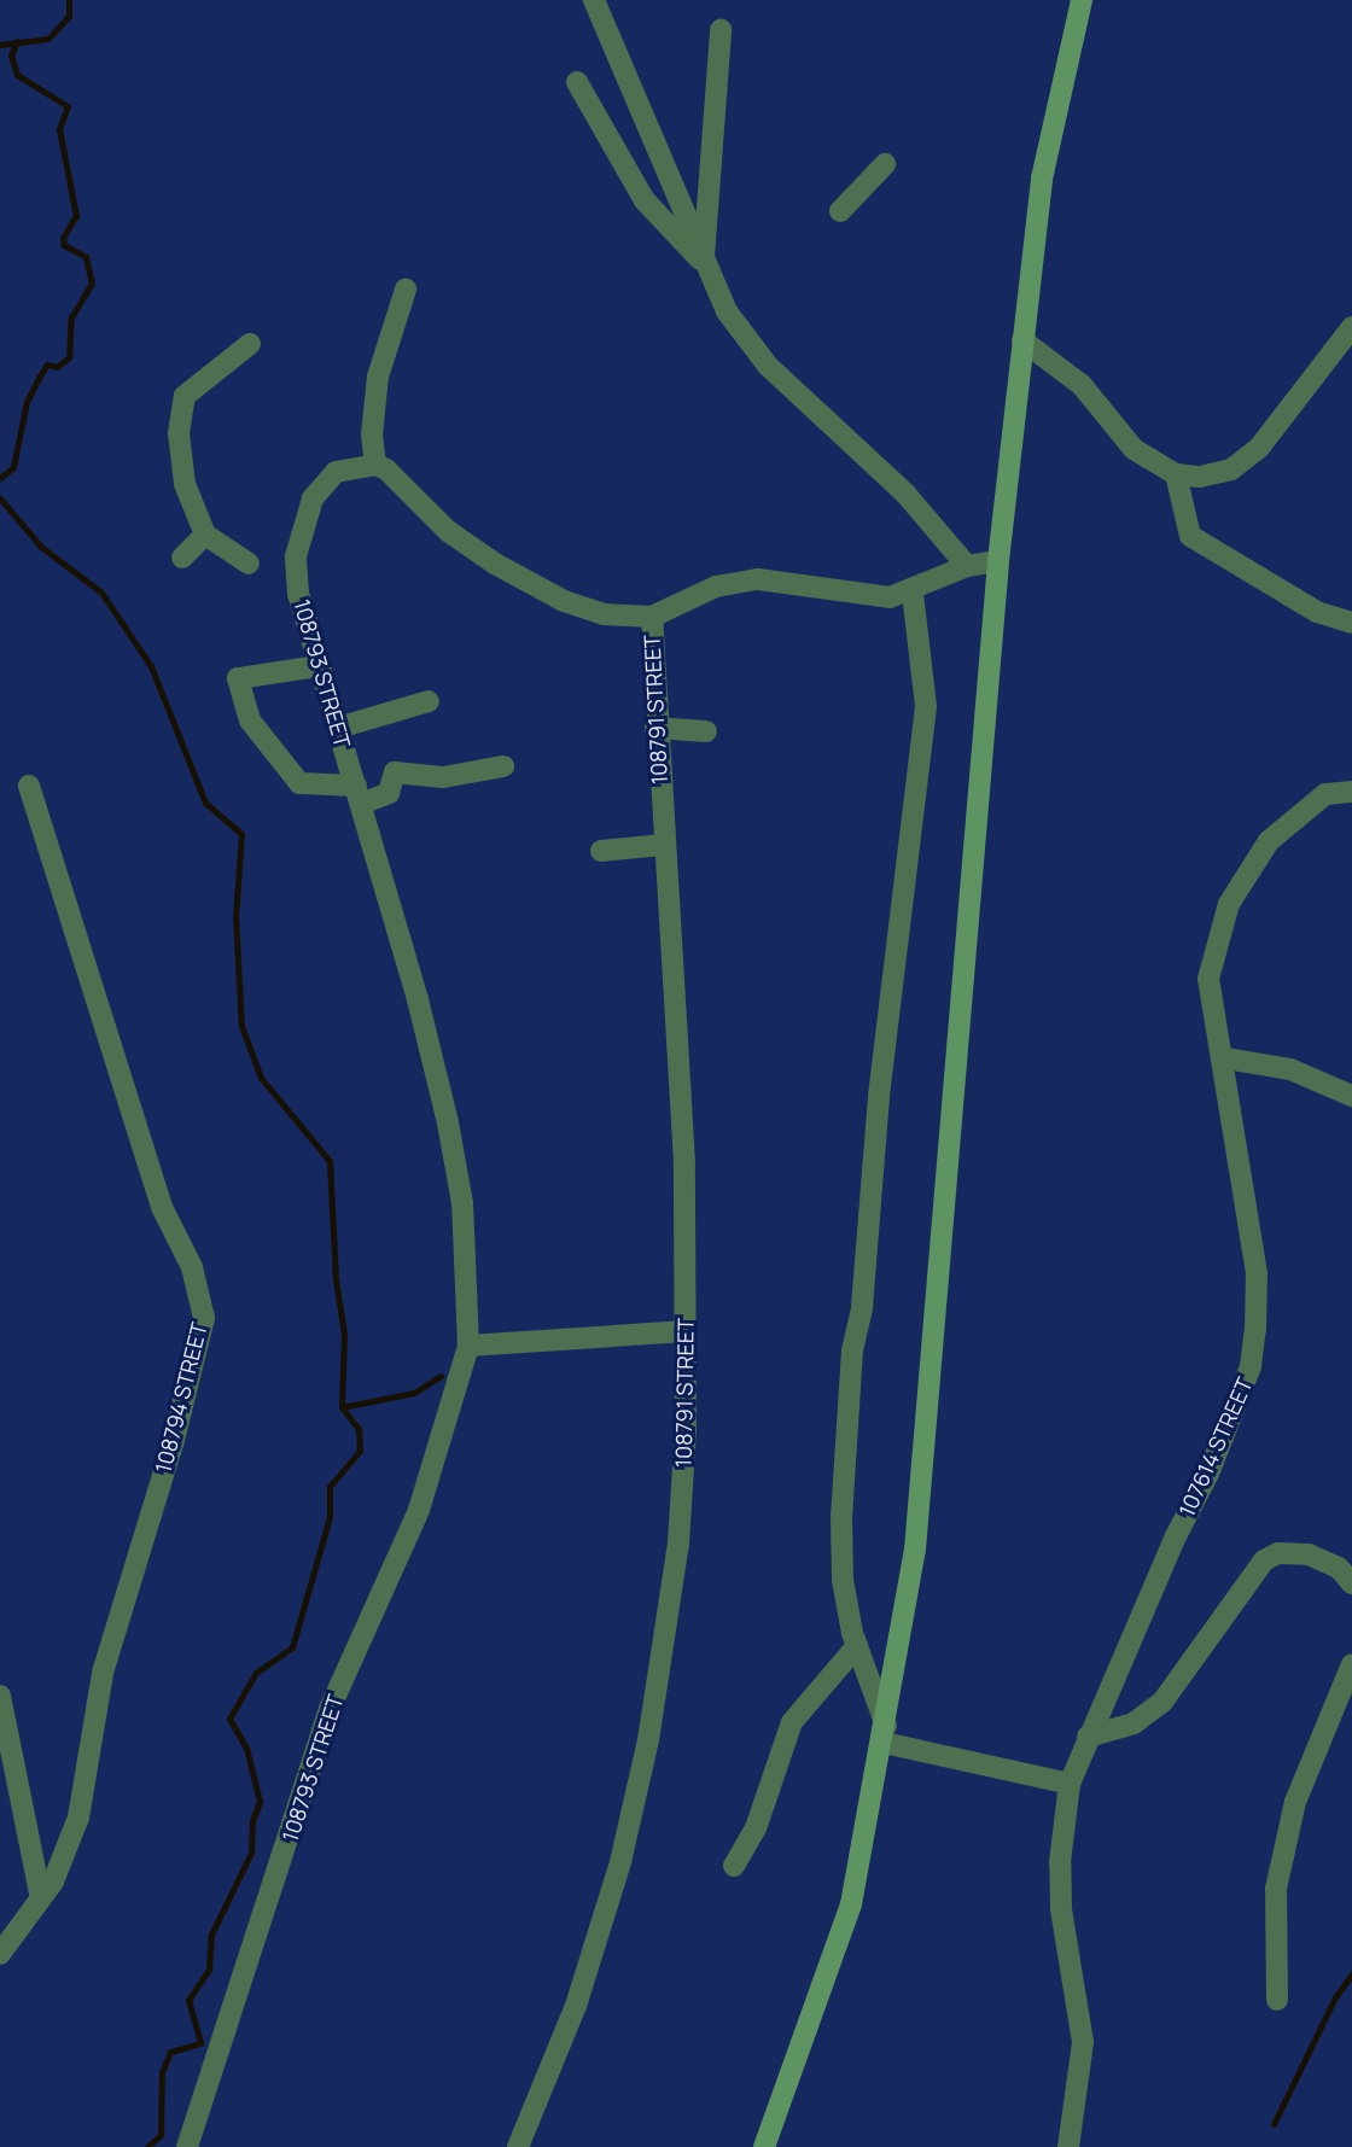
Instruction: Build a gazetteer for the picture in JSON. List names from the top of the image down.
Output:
{
  "streets": {
    "street": [
      "108793 STREET",
      "108791 STREET",
      "108794 STREET",
      "107614 STREET"
    ]
  }
}
